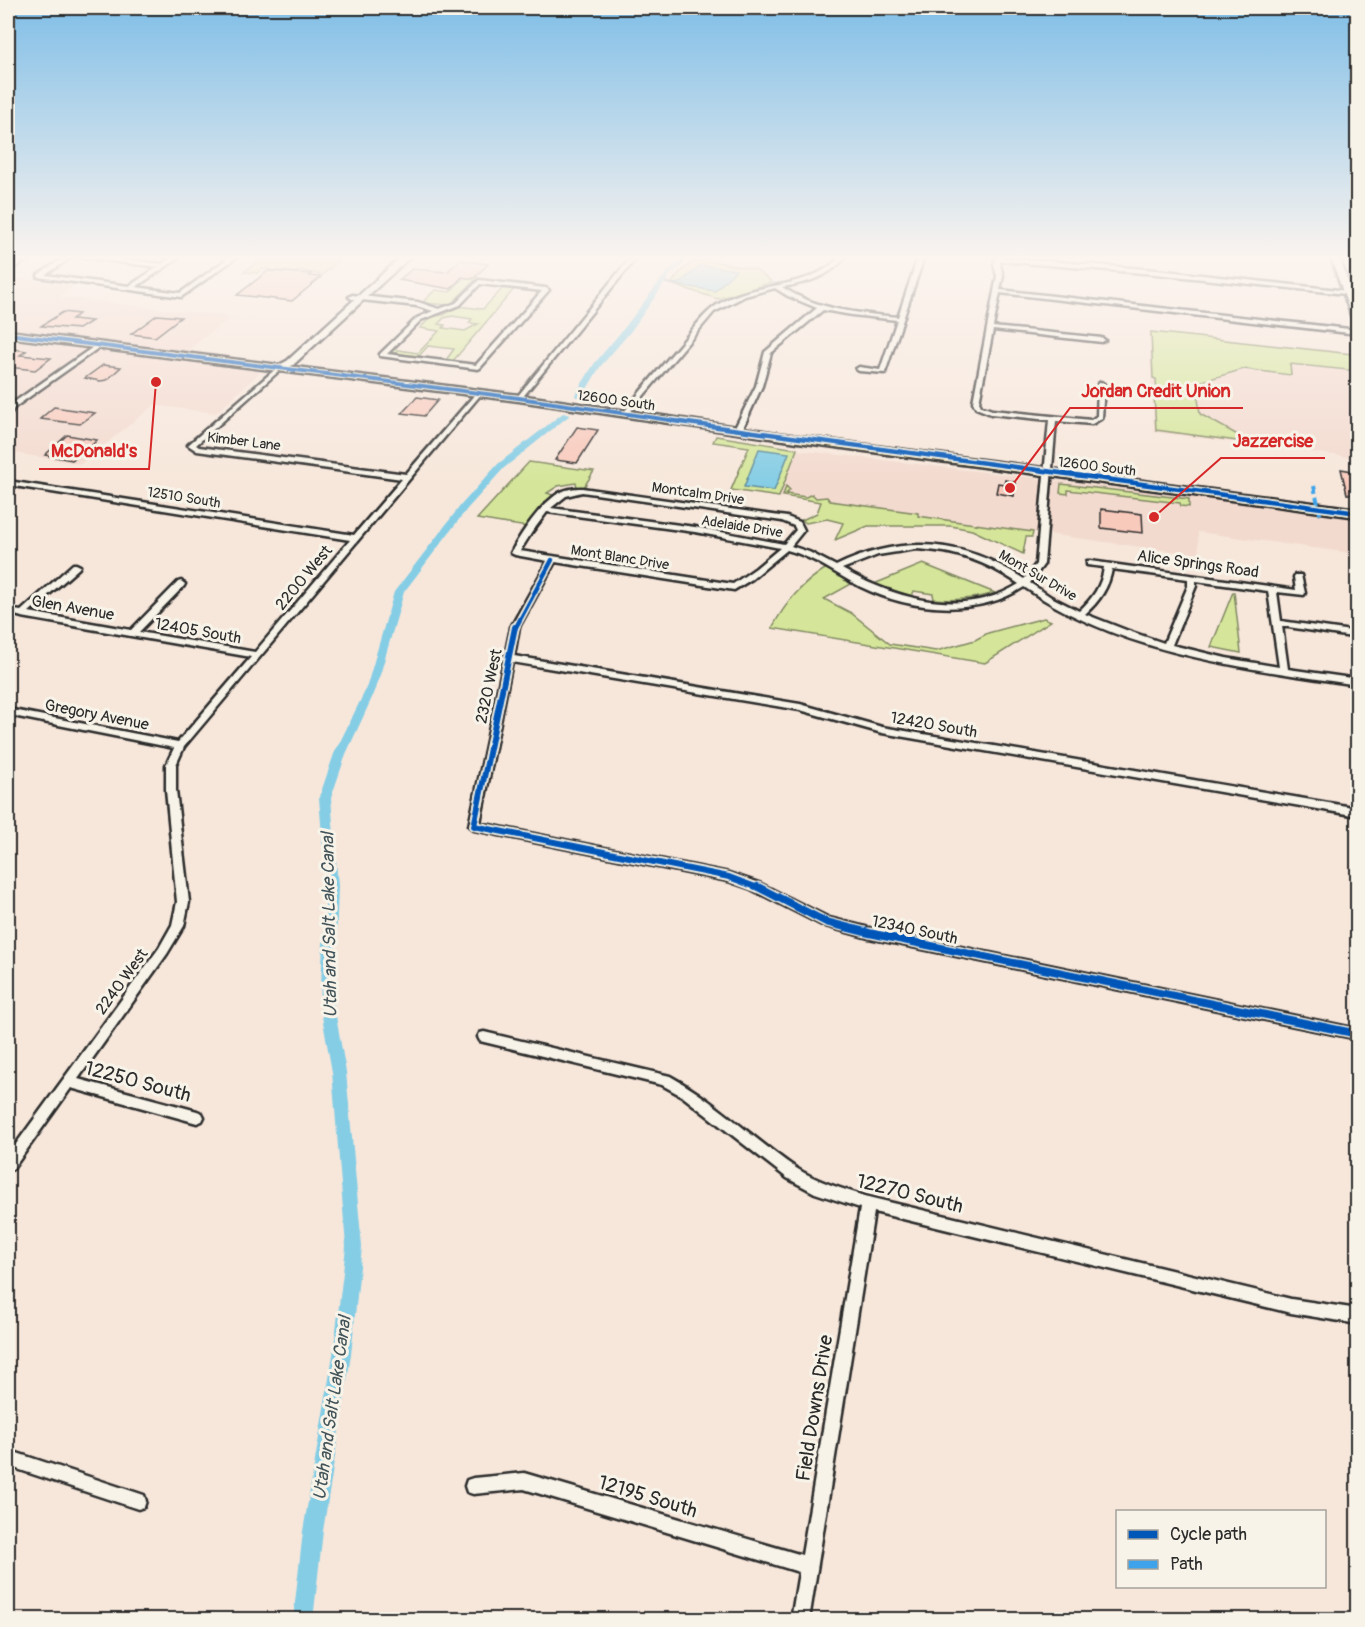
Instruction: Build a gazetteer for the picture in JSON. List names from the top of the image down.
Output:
{
  "streets": {
    "main road": ["12600 South"],
    "street": [
      "Kimber Lane",
      "Montcalm Drive",
      "12510 South",
      "Adelaide Drive",
      "Mont Blanc Drive",
      "Alice Springs Road",
      "Mont Sur Drive",
      "2200 West",
      "Glen Avenue",
      "12405 South",
      "2320 West",
      "Gregory Avenue",
      "12420 South",
      "12340 South",
      "2240 West",
      "12250 South",
      "12270 South",
      "Field Downs Drive",
      "12195 South"
    ]
  },
  "crossings": [
    ["12600 South", "Kimber Lane"],
    ["12600 South", "2200 West"],
    ["Kimber Lane", "2200 West"],
    ["Montcalm Drive", "Adelaide Drive"],
    ["Montcalm Drive", "Mont Blanc Drive"],
    ["12510 South", "2200 West"],
    ["Adelaide Drive", "Mont Blanc Drive"],
    ["Adelaide Drive", "Mont Sur Drive"],
    ["Mont Blanc Drive", "2320 West"],
    ["2200 West", "12405 South"],
    ["2200 West", "Gregory Avenue"],
    ["2200 West", "2240 West"],
    ["Glen Avenue", "12405 South"],
    ["2320 West", "12420 South"],
    ["2320 West", "12340 South"],
    ["2240 West", "12250 South"],
    ["12270 South", "Field Downs Drive"],
    ["Field Downs Drive", "12195 South"]
  ],
  "water": ["Utah and Salt Lake Canal"],
  "places": ["McDonald's", "Jordan Credit Union", "Jazzercise"],
  "legend": ["Cycle path", "Path"]
}
